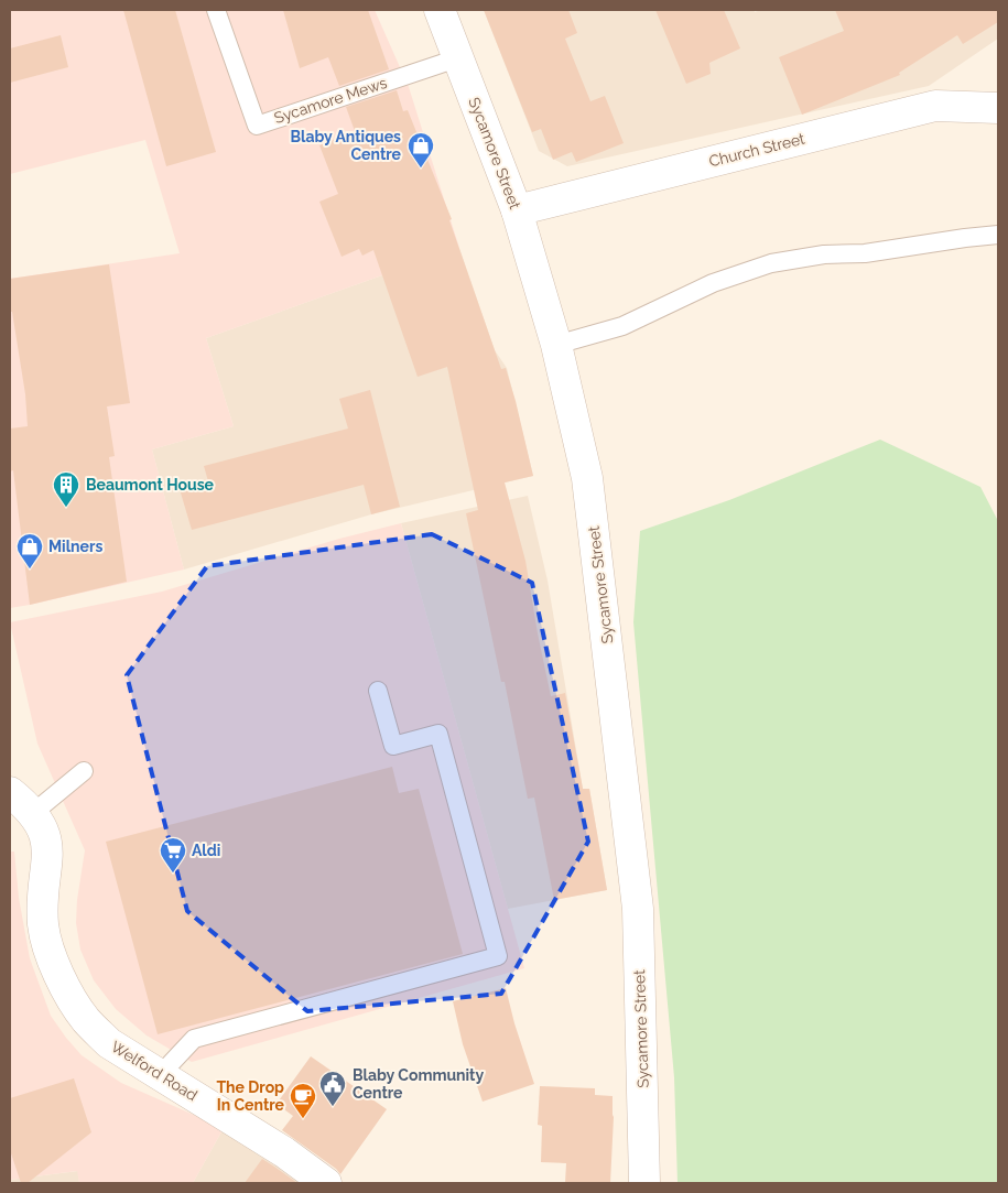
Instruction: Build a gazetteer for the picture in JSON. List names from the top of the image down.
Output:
{
  "streets": {
    "street": ["Church Street", "Sycamore Street", "Welford Road"],
    "lane": ["Sycamore Mews"]
  },
  "crossings": [
    ["Sycamore Mews", "Sycamore Street"],
    ["Church Street", "Sycamore Street"]
  ],
  "places": {
    "shop": ["Blaby Antiques Centre", "Milners"],
    "building": ["Beaumont House"],
    "supermarket": ["Aldi"],
    "public building": ["Blaby Community Centre"],
    "cafe": ["The Drop In Centre"]
  }
}
